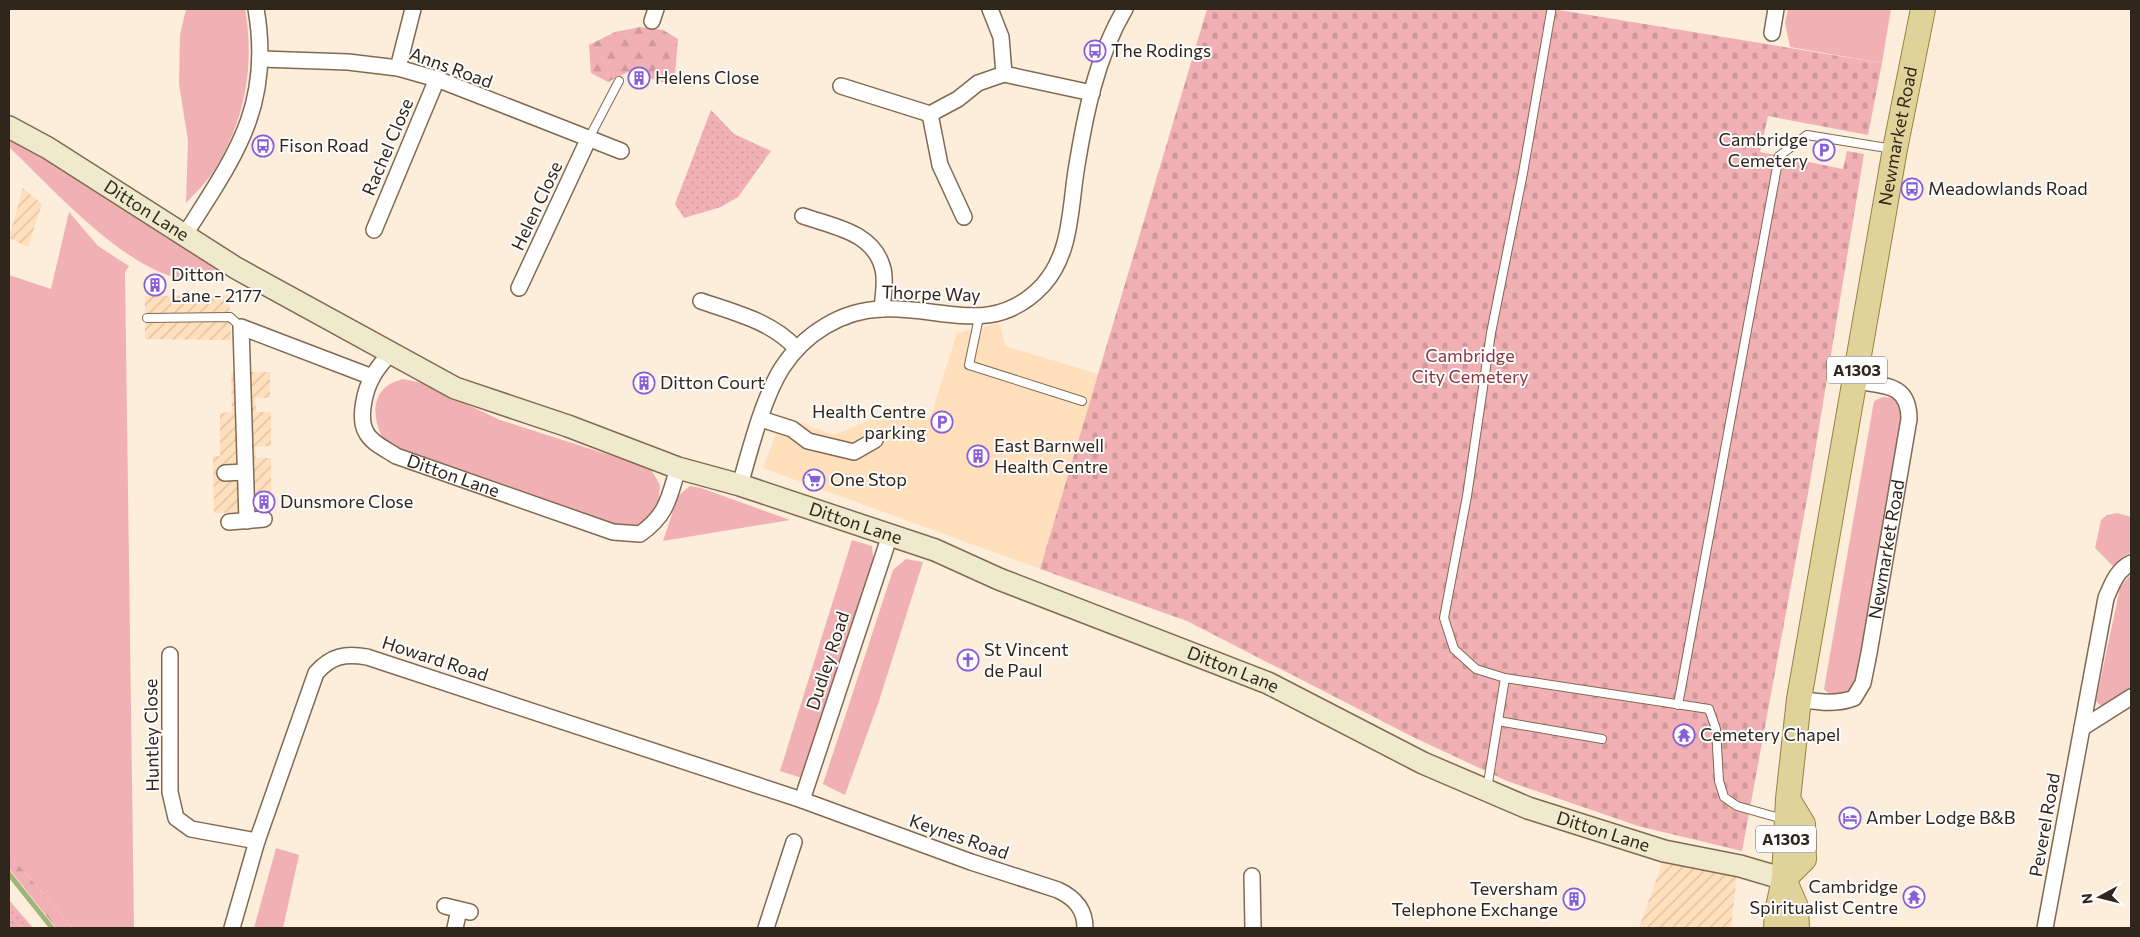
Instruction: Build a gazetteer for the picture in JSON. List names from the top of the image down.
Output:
{
  "streets": {
    "main road": ["Newmarket Road", "Ditton Lane", "A1303"],
    "street": [
      "Anns Road",
      "Rachel Close",
      "Helen Close",
      "Thorpe Way",
      "Howard Road",
      "Dudley Road",
      "Huntley Close",
      "Peverel Road",
      "Keynes Road"
    ]
  },
  "crossings": [
    ["Anns Road", "Rachel Close"],
    ["Anns Road", "Helen Close"],
    ["Ditton Lane", "Thorpe Way"],
    ["Ditton Lane", "Dudley Road"],
    ["Howard Road", "Dudley Road"],
    ["Howard Road", "Huntley Close"],
    ["Howard Road", "Keynes Road"],
    ["Dudley Road", "Keynes Road"]
  ],
  "parks": ["Cambridge City Cemetery"],
  "places": {
    "bus stop": ["The Rodings", "Fison Road", "Meadowlands Road"],
    "building": [
      "Helens Close",
      "Ditton Lane - 2177",
      "Ditton Court",
      "East Barnwell Health Centre",
      "Dunsmore Close",
      "Teversham Telephone Exchange"
    ],
    "parking": ["Cambridge Cemetery", "Health Centre parking"],
    "supermarket": ["One Stop"],
    "church": ["St Vincent de Paul"],
    "temple": ["Cemetery Chapel", "Cambridge Spiritualist Centre"],
    "hotel": ["Amber Lodge B&B"]
  },
  "north": "left"
}
